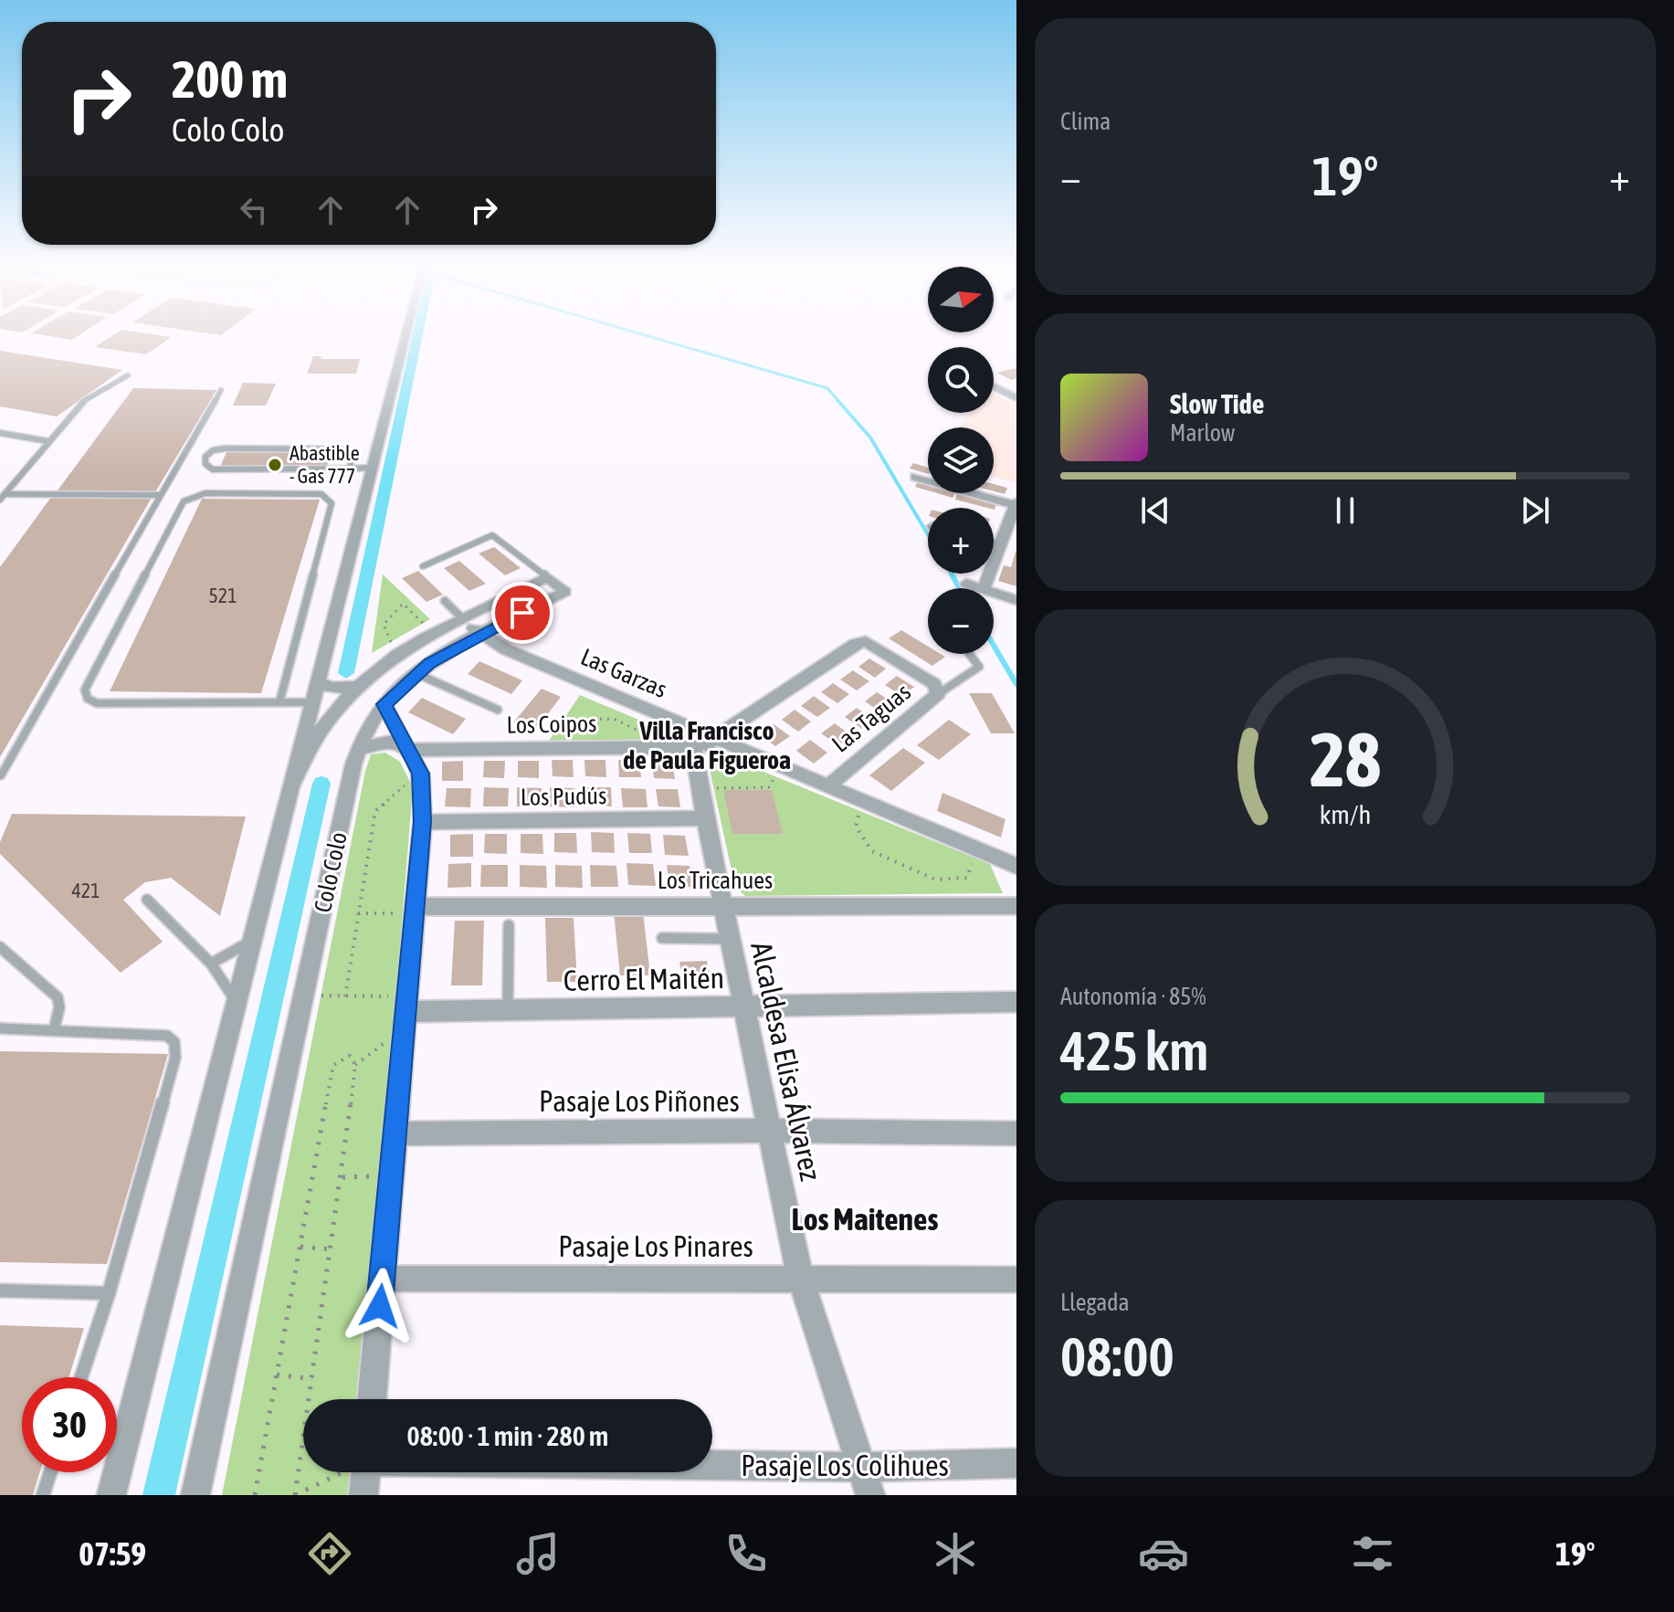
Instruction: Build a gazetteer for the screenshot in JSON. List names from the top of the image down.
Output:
{
  "streets": {
    "street": [
      "Las Garzas",
      "Las Taguas",
      "Los Coipos",
      "Los Pudús",
      "Colo Colo",
      "Los Tricahues",
      "Cerro El Maitén",
      "Alcaldesa Elisa Álvarez",
      "Pasaje Los Piñones",
      "Pasaje Los Pinares",
      "Pasaje Los Colihues"
    ]
  },
  "crossings": [
    ["Las Garzas", "Las Taguas"],
    ["Las Garzas", "Colo Colo"],
    ["Las Garzas", "Alcaldesa Elisa Álvarez"],
    ["Los Coipos", "Colo Colo"],
    ["Los Coipos", "Alcaldesa Elisa Álvarez"],
    ["Los Pudús", "Alcaldesa Elisa Álvarez"],
    ["Los Tricahues", "Alcaldesa Elisa Álvarez"],
    ["Cerro El Maitén", "Alcaldesa Elisa Álvarez"],
    ["Alcaldesa Elisa Álvarez", "Pasaje Los Piñones"],
    ["Alcaldesa Elisa Álvarez", "Pasaje Los Pinares"],
    ["Alcaldesa Elisa Álvarez", "Pasaje Los Colihues"]
  ],
  "districts": ["Villa Francisco de Paula Figueroa", "Los Maitenes"],
  "places": ["Abastible - Gas 777"],
  "house_numbers": ["521", "421"],
  "north": "right",
  "page": {
    "tile": [
      "Clima",
      ["Autonomía · 85%", "425 km"],
      ["Llegada", "08:00"]
    ],
    "turn": ["200 m", "Colo Colo"],
    "heat": ["−", "19°", "+"],
    "map_buttons": ["+", "−"],
    "song": ["Slow Tide", "Marlow"],
    "limit": "30",
    "trip": "08:00 · 1 min · 280 m",
    "tabs": ["07:59", "19°"],
    "gauge": ["28", "km/h"]
  }
}
